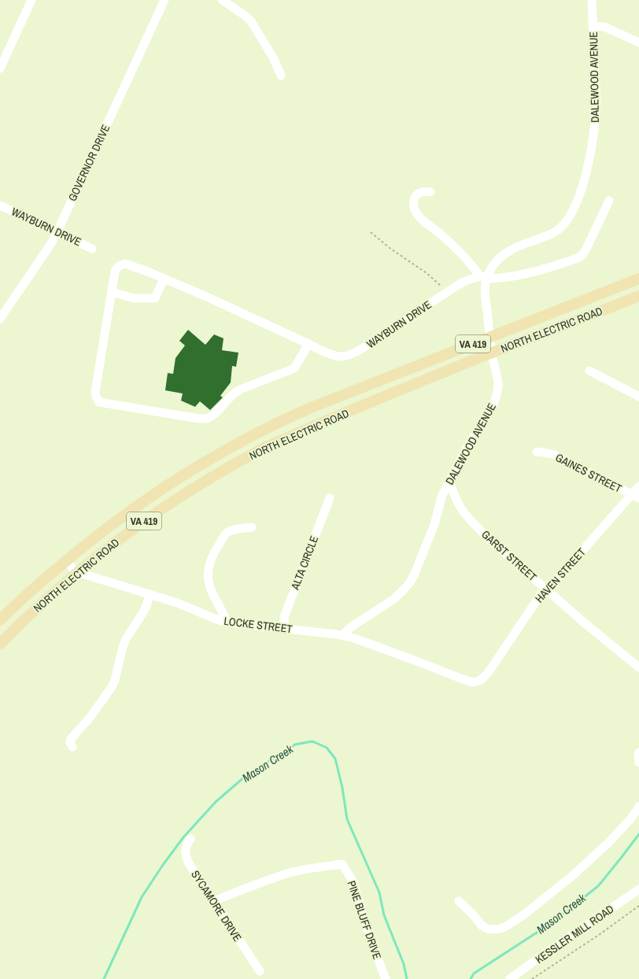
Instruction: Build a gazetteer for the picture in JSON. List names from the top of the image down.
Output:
{
  "streets": {
    "main road": ["NORTH ELECTRIC ROAD", "VA 419"],
    "street": [
      "DALEWOOD AVENUE",
      "GOVERNOR DRIVE",
      "WAYBURN DRIVE",
      "GAINES STREET",
      "GARST STREET",
      "ALTA CIRCLE",
      "HAVEN STREET",
      "LOCKE STREET",
      "SYCAMORE DRIVE",
      "PINE BLUFF DRIVE",
      "KESSLER MILL ROAD"
    ]
  },
  "crossings": [
    ["DALEWOOD AVENUE", "WAYBURN DRIVE"],
    ["DALEWOOD AVENUE", "NORTH ELECTRIC ROAD"],
    ["DALEWOOD AVENUE", "GARST STREET"],
    ["DALEWOOD AVENUE", "LOCKE STREET"],
    ["GOVERNOR DRIVE", "WAYBURN DRIVE"],
    ["NORTH ELECTRIC ROAD", "LOCKE STREET"],
    ["GAINES STREET", "HAVEN STREET"],
    ["GARST STREET", "HAVEN STREET"],
    ["ALTA CIRCLE", "LOCKE STREET"],
    ["HAVEN STREET", "LOCKE STREET"],
    ["SYCAMORE DRIVE", "PINE BLUFF DRIVE"]
  ],
  "water": ["Mason Creek"]
}
